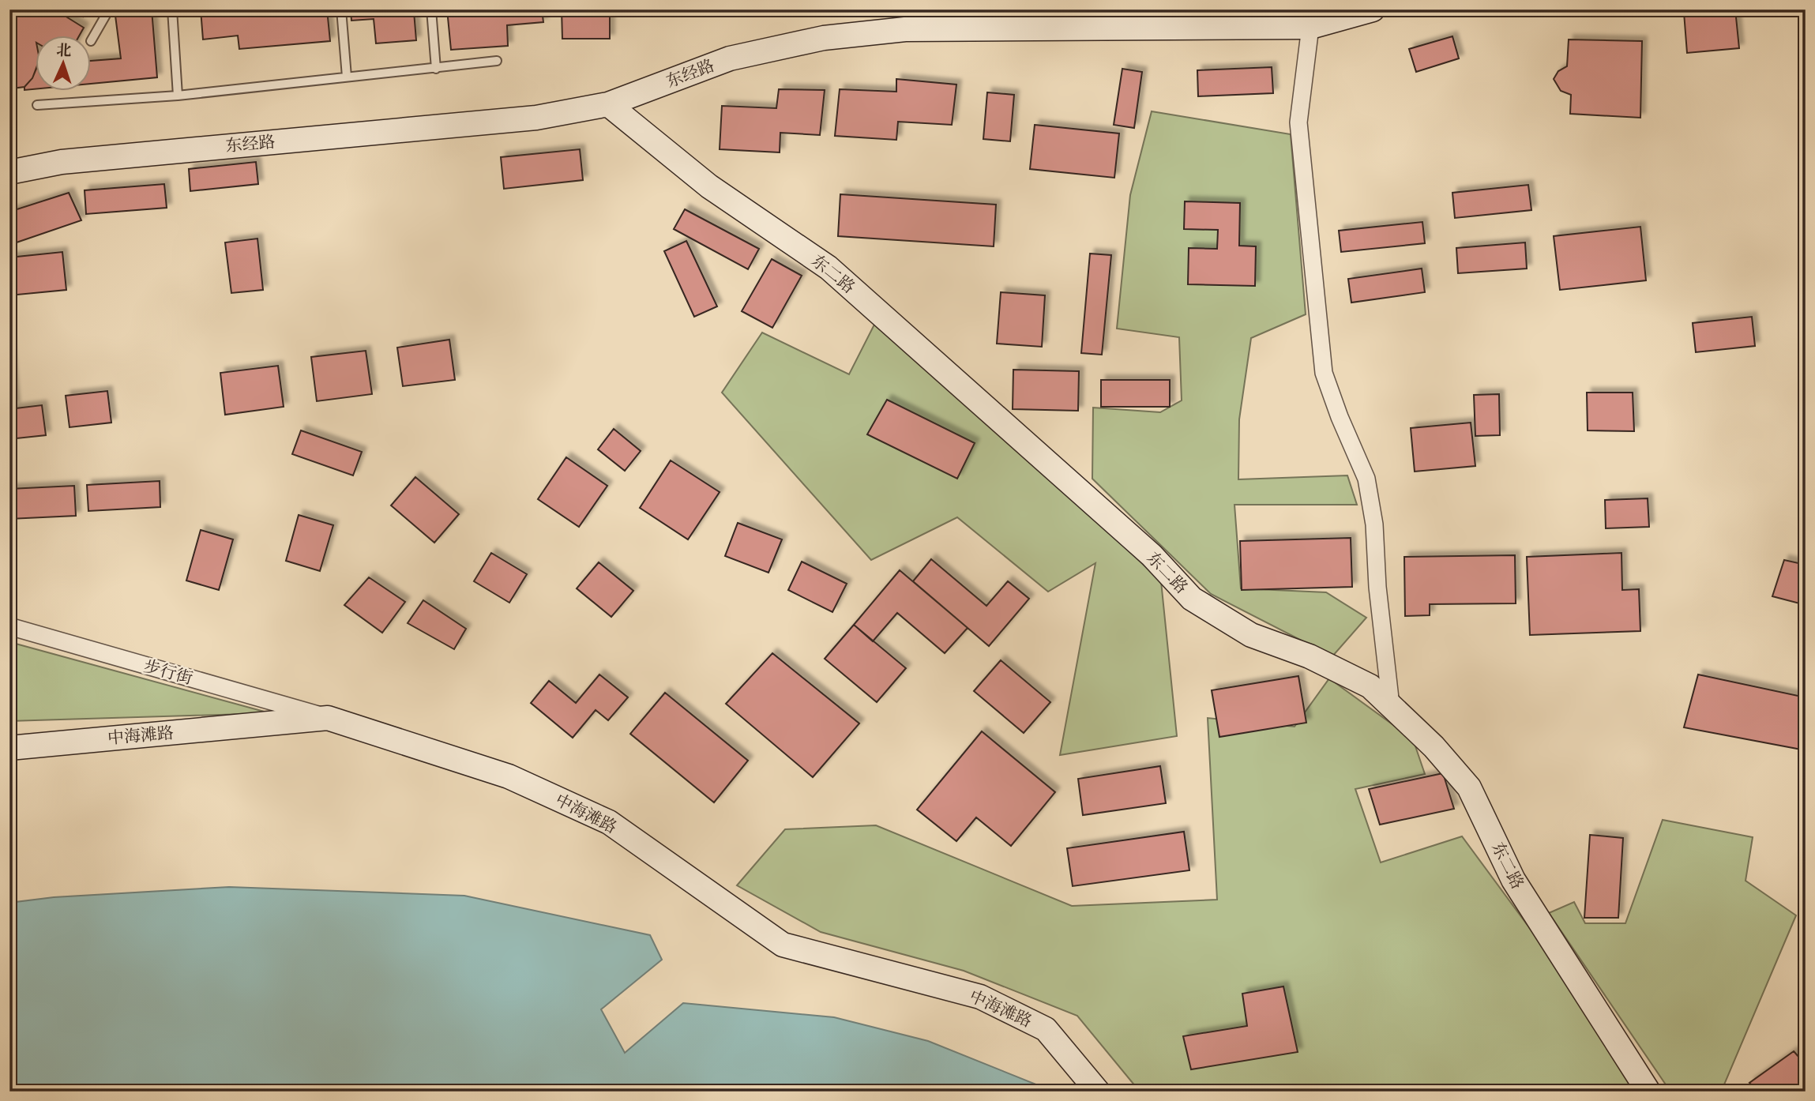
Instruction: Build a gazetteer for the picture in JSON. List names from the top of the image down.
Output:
{
  "streets": {
    "main road": ["东经路", "东二路", "中海滩路"],
    "street": ["步行街"]
  },
  "crossings": [
    ["东经路", "东二路"],
    ["步行街", "中海滩路"]
  ],
  "north": "top"
}
